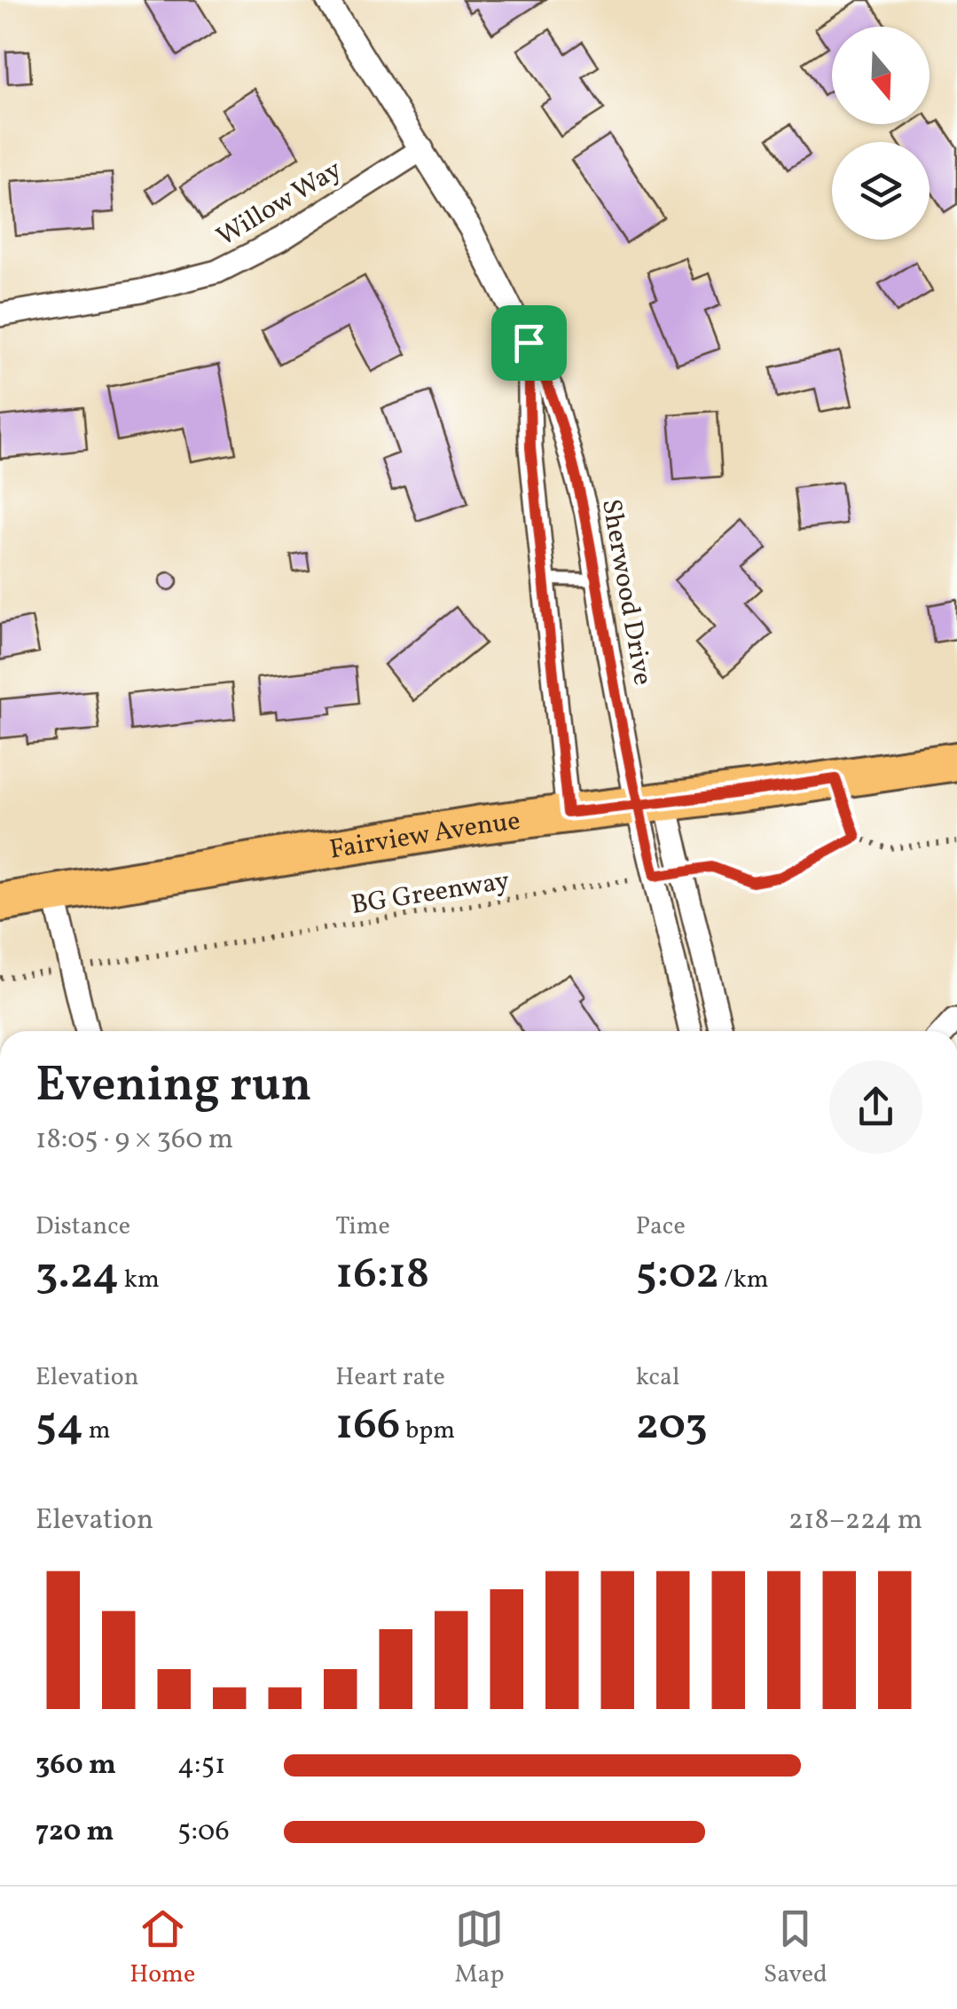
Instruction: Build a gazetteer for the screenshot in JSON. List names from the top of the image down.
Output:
{
  "streets": {
    "main road": ["Fairview Avenue"],
    "street": ["Willow Way", "Sherwood Drive"],
    "path": ["BG Greenway"]
  },
  "crossings": [
    ["Willow Way", "Sherwood Drive"],
    ["Sherwood Drive", "Fairview Avenue"]
  ],
  "north": "bottom",
  "page": {
    "heading": ["Evening run", "18:05 · 9 × 360 m"],
    "stats": [
      ["Distance", "3.24 km"],
      ["Time", "16:18"],
      ["Pace", "5:02 /km"],
      ["Elevation", "54 m"],
      ["Heart rate", "166 bpm"],
      ["kcal", "203"]
    ],
    "chart": ["Elevation", "218–224 m"],
    "list": [
      {
        "name": "360 m",
        "note": "4:51"
      },
      {
        "name": "720 m",
        "note": "5:06"
      }
    ],
    "tabs": ["Home", "Map", "Saved"]
  }
}
